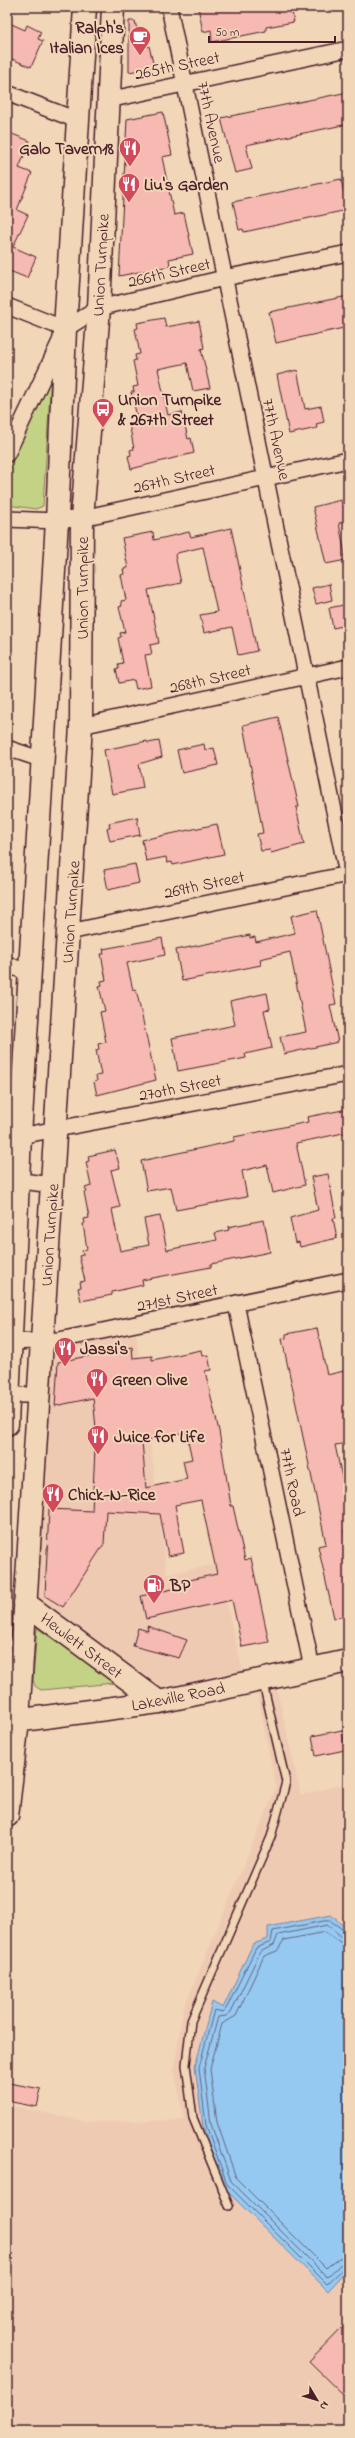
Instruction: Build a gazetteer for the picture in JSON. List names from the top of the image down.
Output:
{
  "streets": {
    "main road": ["Union Turnpike", "Hewlett Street", "Lakeville Road"],
    "street": [
      "265th Street",
      "77th Avenue",
      "266th Street",
      "267th Street",
      "268th Street",
      "269th Street",
      "270th Street",
      "271st Street",
      "77th Road"
    ]
  },
  "crossings": [
    ["265th Street", "77th Avenue"],
    ["265th Street", "Union Turnpike"],
    ["77th Avenue", "266th Street"],
    ["77th Avenue", "267th Street"],
    ["77th Avenue", "268th Street"],
    ["77th Avenue", "269th Street"],
    ["Union Turnpike", "266th Street"],
    ["Union Turnpike", "267th Street"],
    ["Union Turnpike", "268th Street"],
    ["Union Turnpike", "269th Street"],
    ["Union Turnpike", "270th Street"],
    ["Union Turnpike", "271st Street"],
    ["Union Turnpike", "Hewlett Street"],
    ["Union Turnpike", "Lakeville Road"],
    ["271st Street", "77th Road"],
    ["77th Road", "Lakeville Road"],
    ["Hewlett Street", "Lakeville Road"]
  ],
  "places": {
    "cafe": ["Ralph's Italian Ices"],
    "restaurant": [
      "Galo Tavern18",
      "Liu's Garden",
      "Jassi's",
      "Green Olive",
      "Juice for Life",
      "Chick-N-Rice"
    ],
    "bus stop": ["Union Turnpike & 267th Street"],
    "fuel station": ["BP"]
  },
  "scale_bar": "50 m",
  "north": "bottom right"
}
